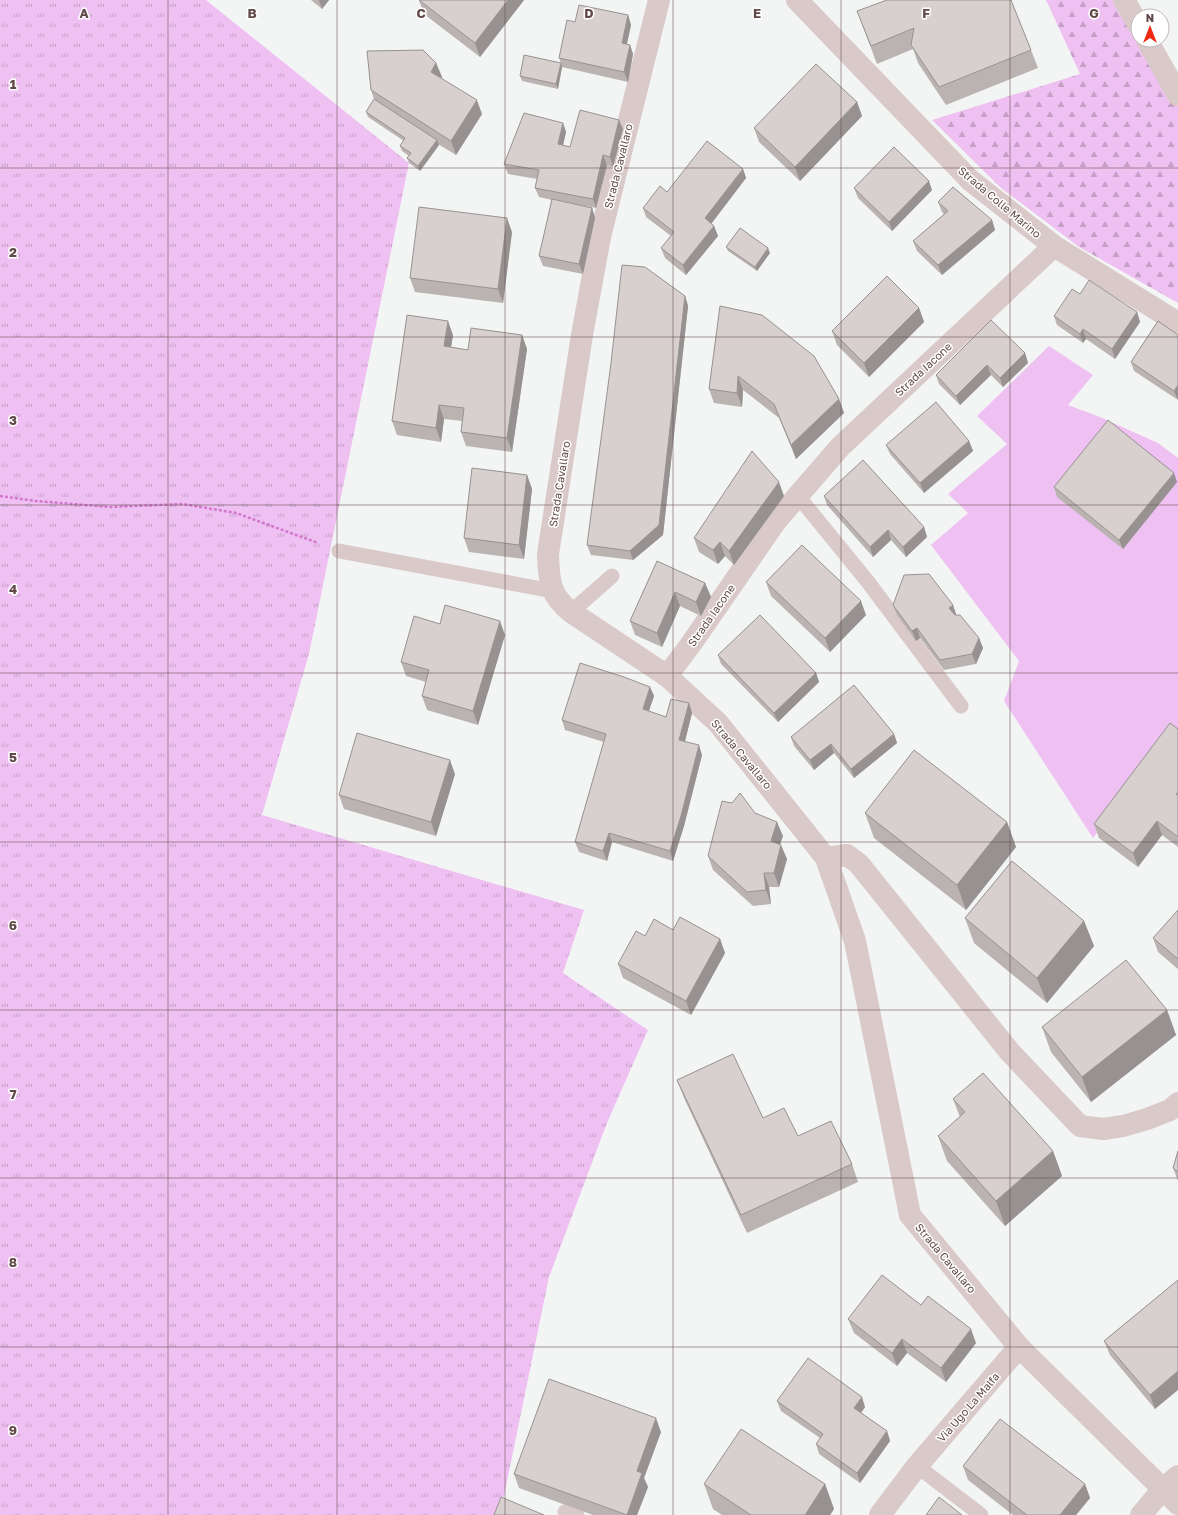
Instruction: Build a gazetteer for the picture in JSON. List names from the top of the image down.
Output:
{
  "streets": {
    "street": [
      "Strada Cavallaro",
      "Strada Colle Marino",
      "Strada Iacone",
      "Via Ugo La Malfa"
    ]
  },
  "crossings": [
    ["Strada Cavallaro", "Strada Iacone"],
    ["Strada Cavallaro", "Via Ugo La Malfa"],
    ["Strada Colle Marino", "Strada Iacone"]
  ],
  "north": "top",
  "grid": {
    "columns": [
      "A",
      "B",
      "C",
      "D",
      "E",
      "F",
      "G"
    ],
    "rows": [
      "1",
      "2",
      "3",
      "4",
      "5",
      "6",
      "7",
      "8",
      "9"
    ]
  }
}
